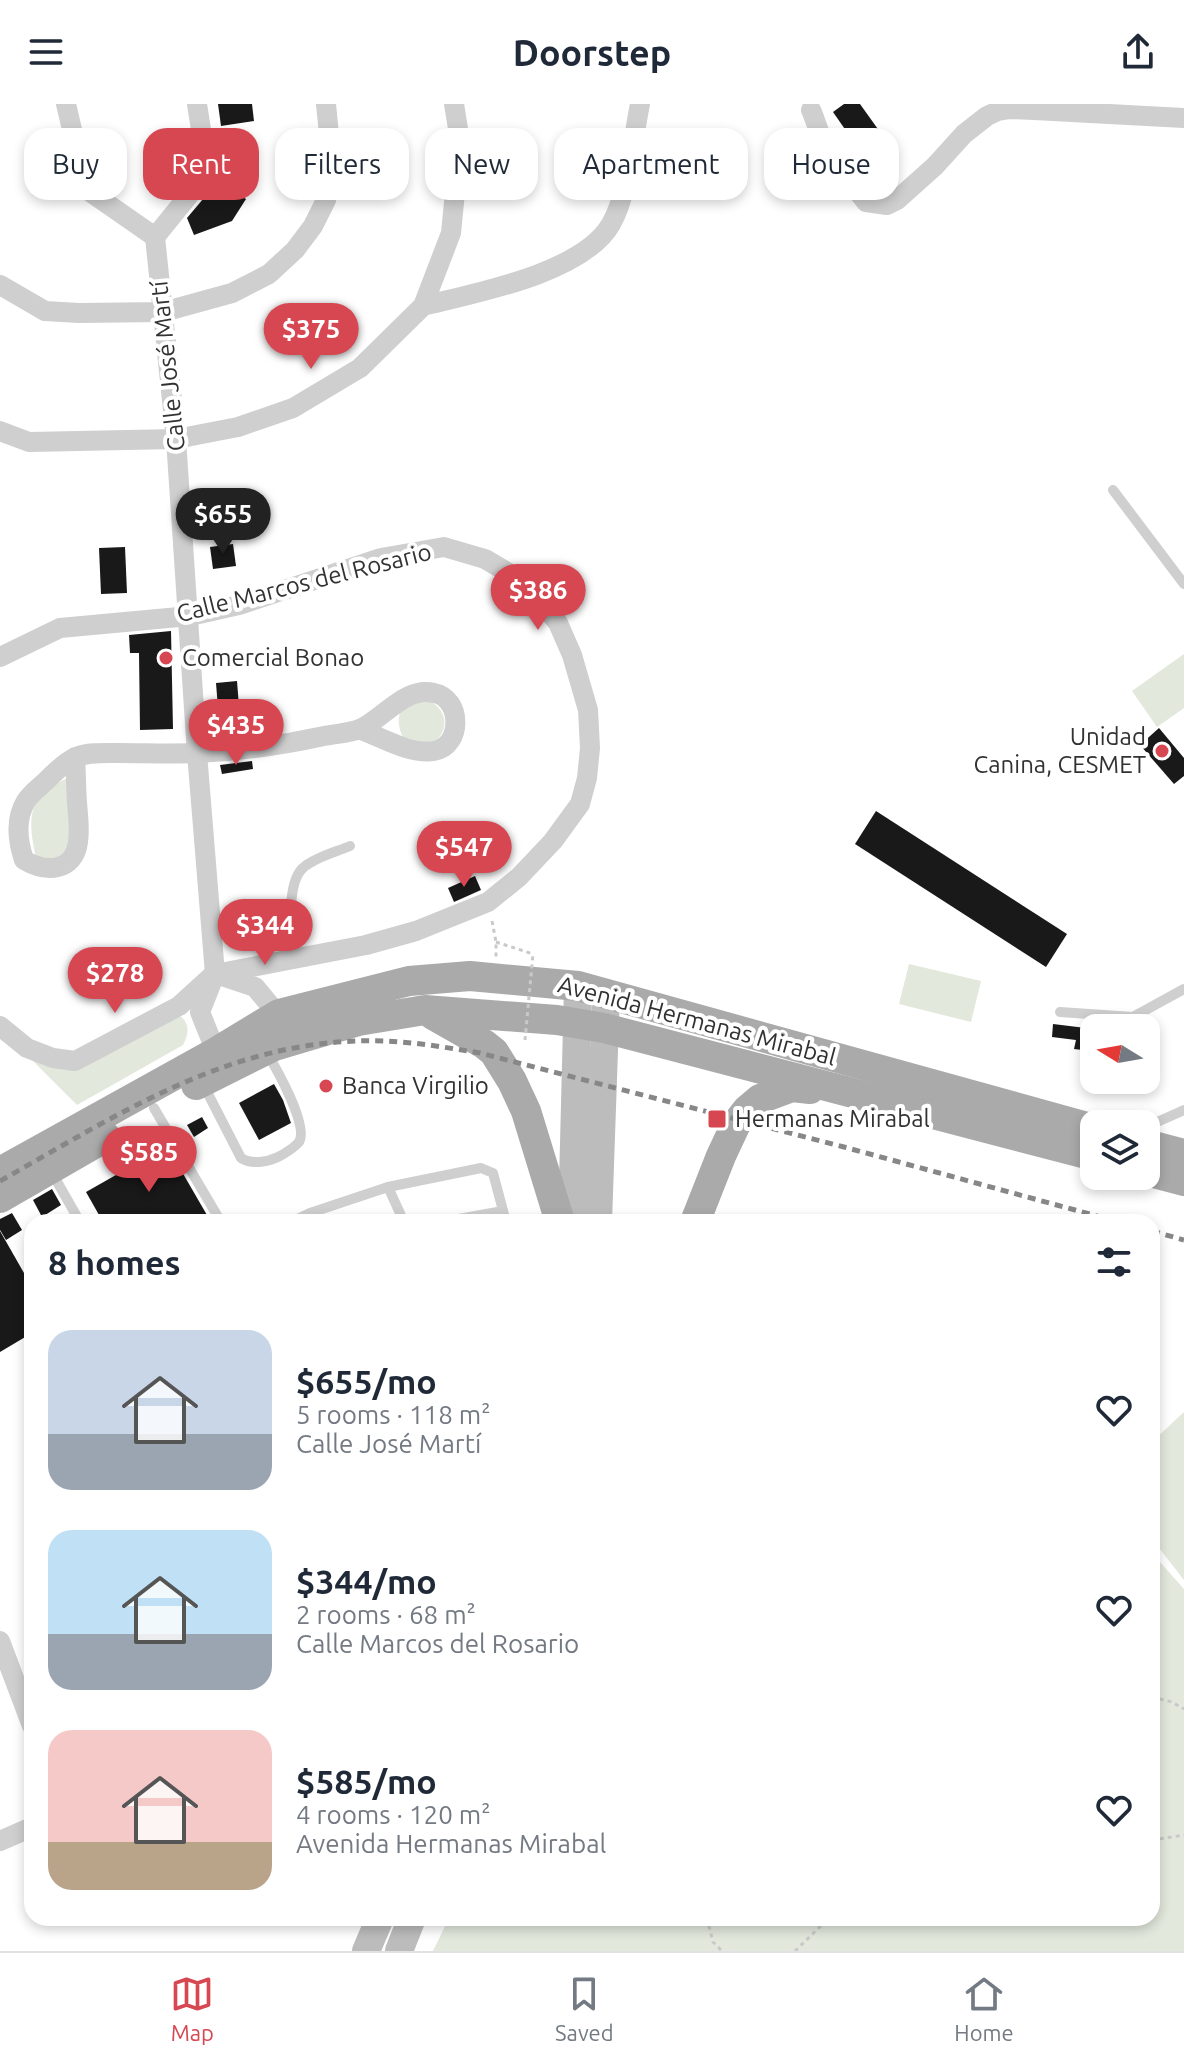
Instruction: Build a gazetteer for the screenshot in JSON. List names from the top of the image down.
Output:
{
  "streets": {
    "main road": ["Avenida Hermanas Mirabal"],
    "street": ["Calle José Martí", "Calle Marcos del Rosario"]
  },
  "crossings": [
    ["Calle José Martí", "Calle Marcos del Rosario"]
  ],
  "places": {
    "other": ["Comercial Bonao", "Unidad Canina, CESMET", "Banca Virgilio"],
    "transit": ["Hermanas Mirabal"]
  },
  "north": "left",
  "page": {
    "header": "Doorstep",
    "chip": [
      "Buy",
      "Rent",
      "Filters",
      "New",
      "Apartment",
      "House"
    ],
    "price": [
      "$375",
      "$655",
      "$386",
      "$435",
      "$547",
      "$344",
      "$278",
      "$585"
    ],
    "heading": "8 homes",
    "list": [
      {
        "name": "$655/mo",
        "note": "5 rooms · 118 m² · Calle José Martí"
      },
      {
        "name": "$344/mo",
        "note": "2 rooms · 68 m² · Calle Marcos del Rosario"
      },
      {
        "name": "$585/mo",
        "note": "4 rooms · 120 m² · Avenida Hermanas Mirabal"
      }
    ],
    "tabs": ["Map", "Saved", "Home"]
  }
}
